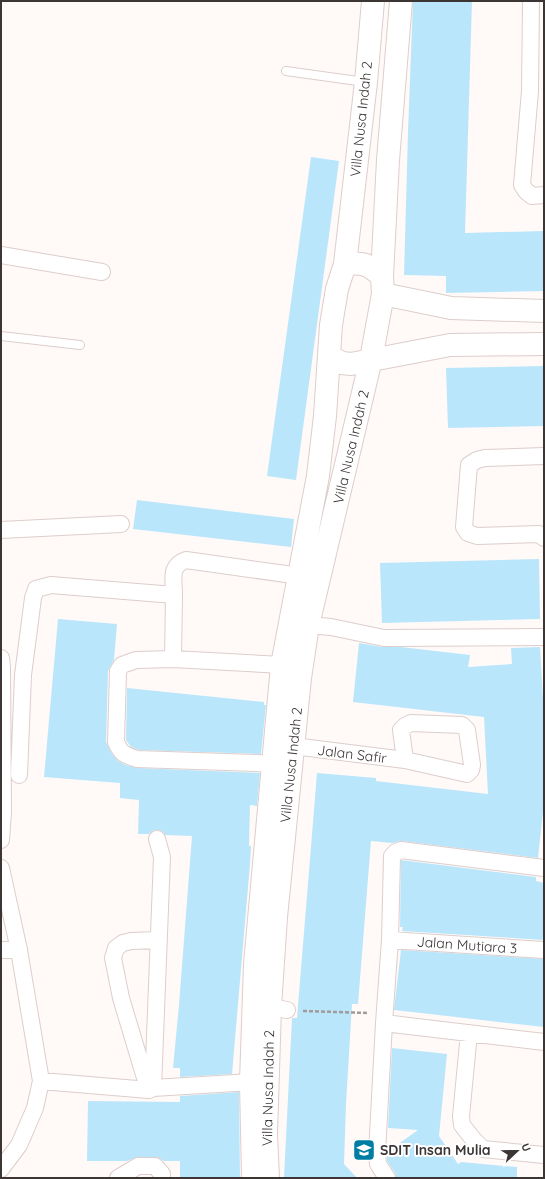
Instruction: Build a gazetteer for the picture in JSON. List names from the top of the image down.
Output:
{
  "streets": {
    "main road": ["Villa Nusa Indah 2"],
    "street": ["Jalan Safir", "Jalan Mutiara 3"]
  },
  "crossings": [
    ["Villa Nusa Indah 2", "Jalan Safir"]
  ],
  "places": {
    "school or university": ["SDIT Insan Mulia"]
  },
  "north": "right"
}
